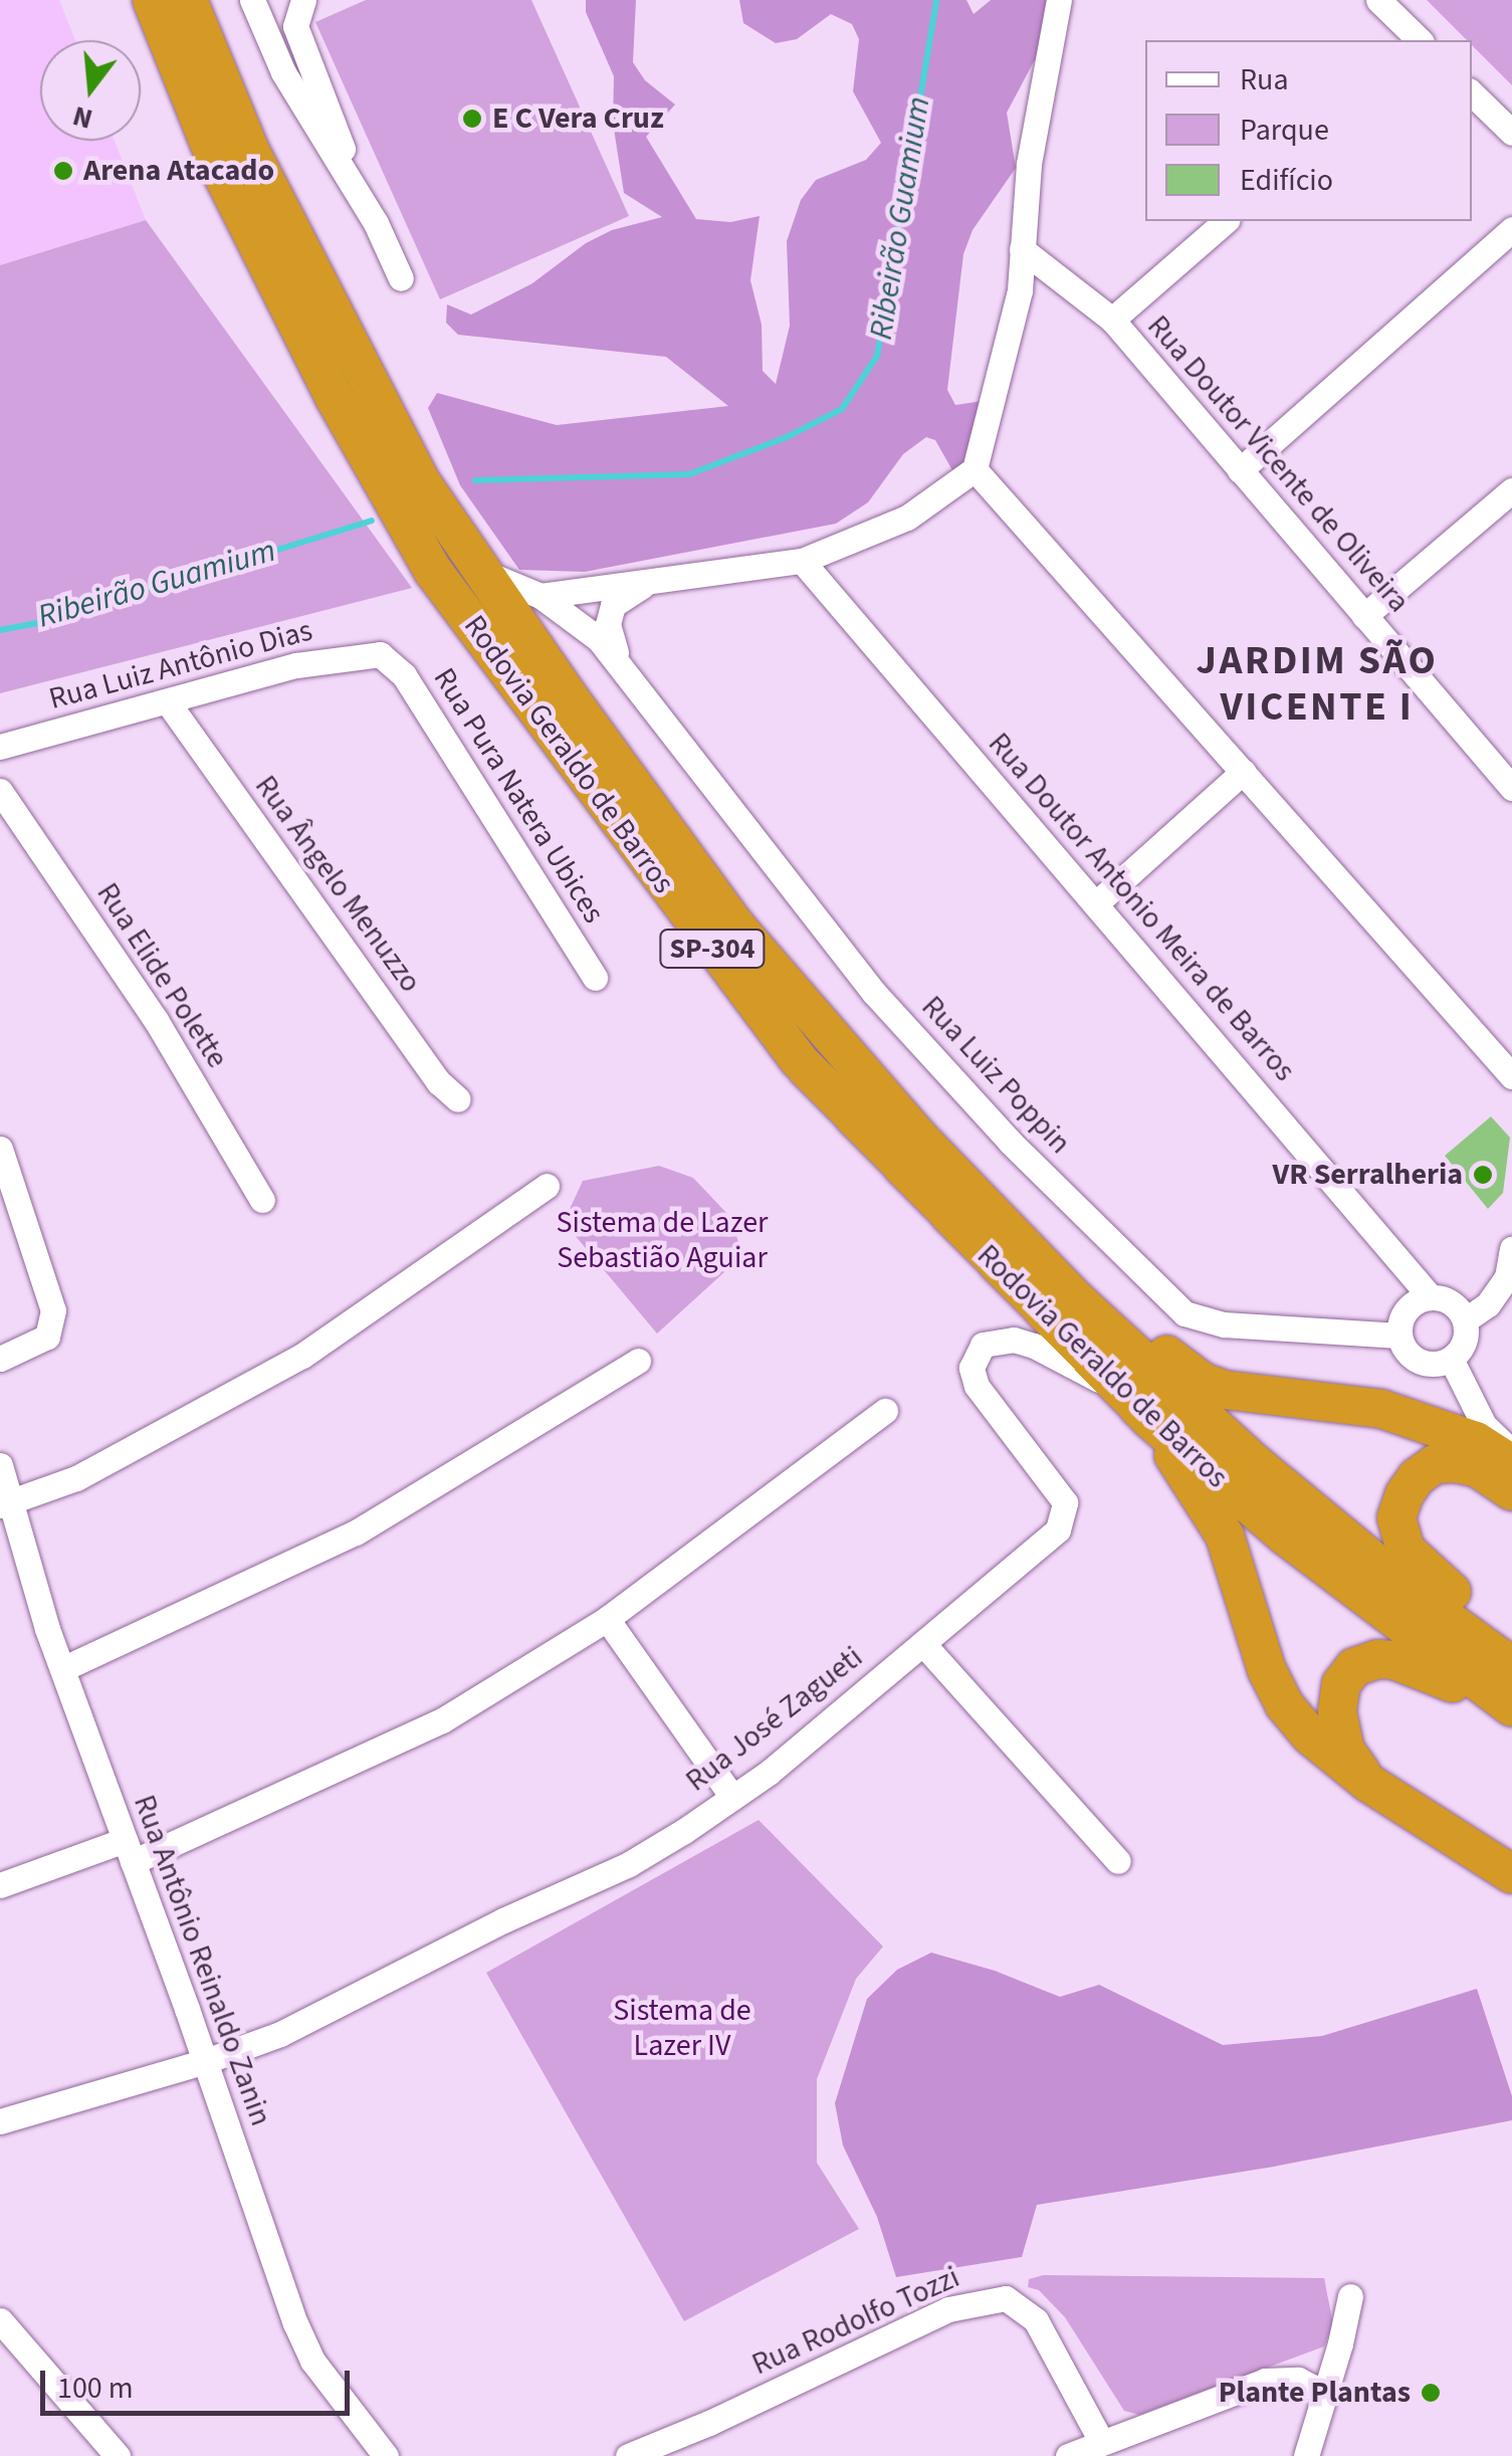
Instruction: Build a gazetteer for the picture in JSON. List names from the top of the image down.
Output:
{
  "streets": {
    "highway": ["Rodovia Geraldo de Barros", "SP-304"],
    "street": [
      "Rua Doutor Vicente de Oliveira",
      "Rua Luiz Antônio Dias",
      "Rua Pura Natera Ubices",
      "Rua Ângelo Menuzzo",
      "Rua Doutor Antonio Meira de Barros",
      "Rua Elide Polette",
      "Rua Luiz Poppin",
      "Rua José Zagueti",
      "Rua Antônio Reinaldo Zanin",
      "Rua Rodolfo Tozzi"
    ]
  },
  "crossings": [
    ["Rua Luiz Antônio Dias", "Rua Pura Natera Ubices"],
    ["Rua Luiz Antônio Dias", "Rua Ângelo Menuzzo"],
    ["Rodovia Geraldo de Barros", "Rua Luiz Poppin"],
    ["Rodovia Geraldo de Barros", "Rua José Zagueti"],
    ["Rua Doutor Antonio Meira de Barros", "Rua Luiz Poppin"],
    ["Rua José Zagueti", "Rua Antônio Reinaldo Zanin"]
  ],
  "districts": ["JARDIM SÃO VICENTE I"],
  "water": ["Ribeirão Guamium"],
  "parks": ["Sistema de Lazer Sebastião Aguiar", "Sistema de Lazer IV"],
  "places": [
    "E C Vera Cruz",
    "Arena Atacado",
    "VR Serralheria",
    "Plante Plantas"
  ],
  "legend": ["Rua", "Parque", "Edifício"],
  "scale_bar": "100 m",
  "north": "bottom"
}
